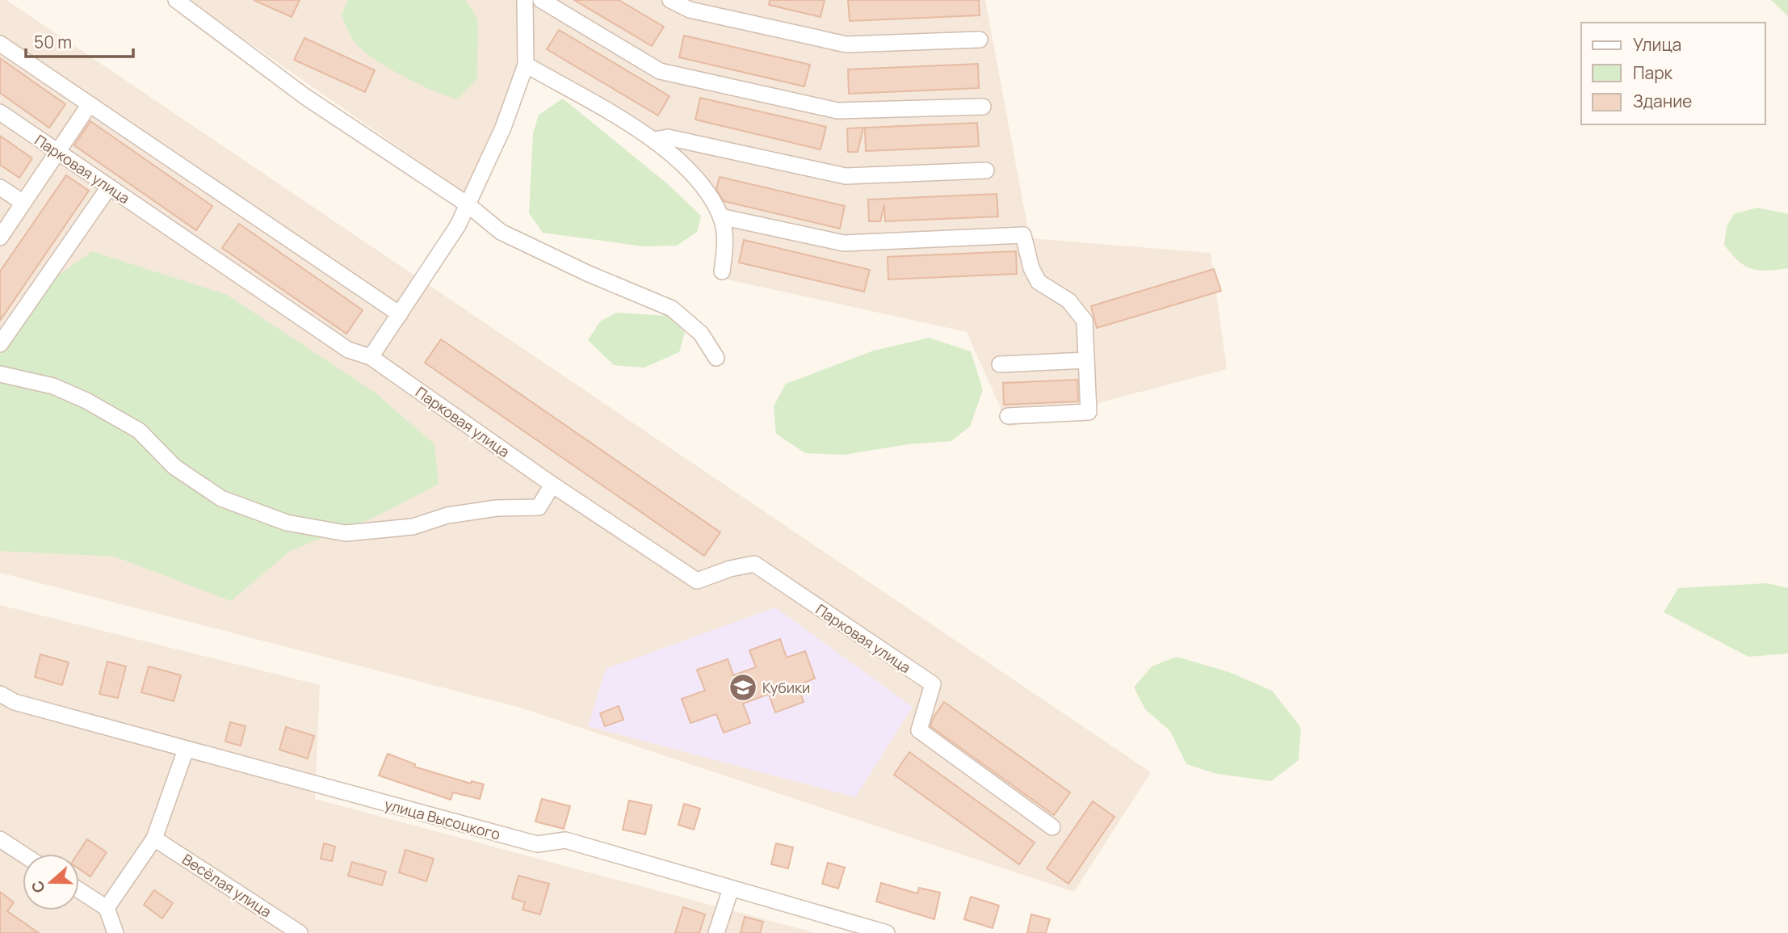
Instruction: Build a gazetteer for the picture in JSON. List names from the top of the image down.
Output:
{
  "streets": {
    "street": ["Парковая улица", "улица Высоцкого", "Весёлая улица"]
  },
  "places": {
    "school or university": ["Кубики"]
  },
  "legend": ["Улица", "Парк", "Здание"],
  "scale_bar": "50 m",
  "north": "left"
}
